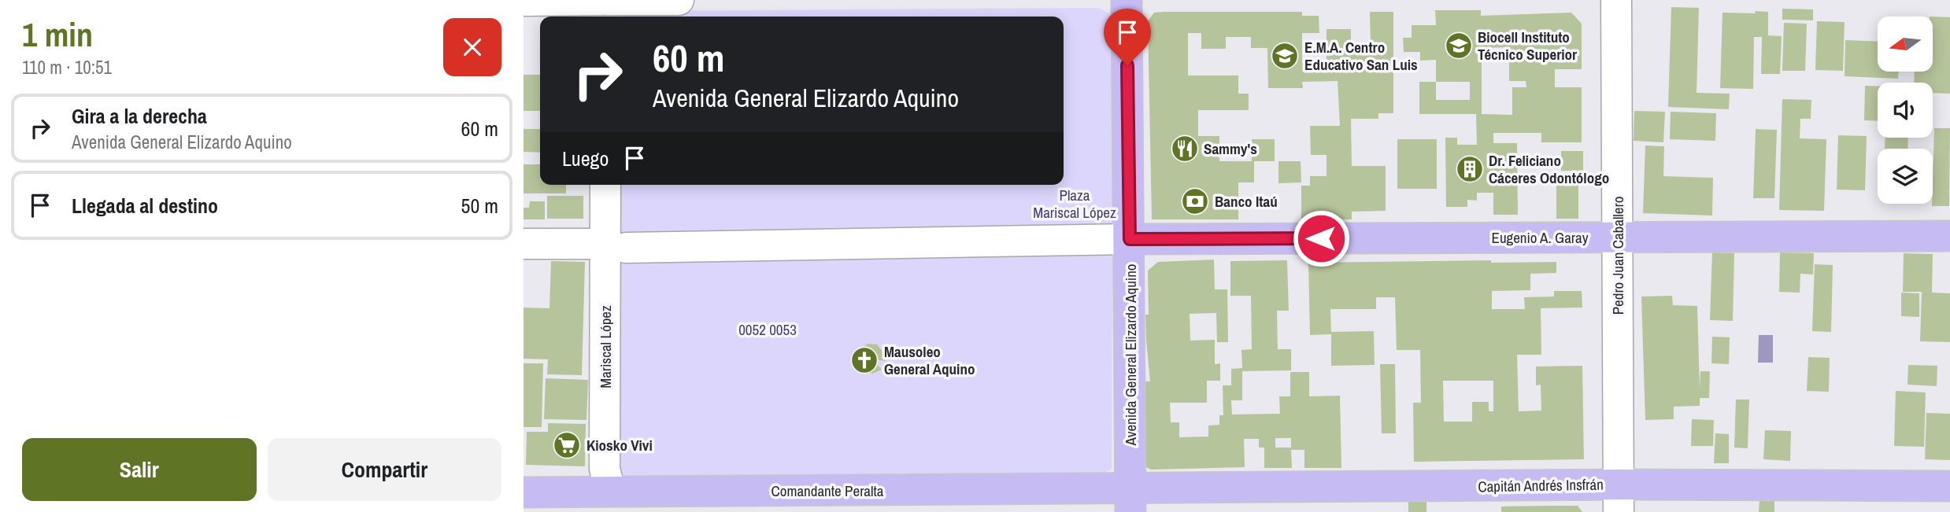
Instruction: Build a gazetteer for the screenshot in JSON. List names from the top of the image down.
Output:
{
  "streets": {
    "main road": [
      "Eugenio A. Garay",
      "Avenida General Elizardo Aquino",
      "Capitán Andrés Insfrán",
      "Comandante Peralta"
    ],
    "street": ["Pedro Juan Caballero", "Mariscal López"]
  },
  "crossings": [
    ["Eugenio A. Garay", "Pedro Juan Caballero"],
    ["Eugenio A. Garay", "Avenida General Elizardo Aquino"],
    ["Pedro Juan Caballero", "Capitán Andrés Insfrán"],
    ["Mariscal López", "Comandante Peralta"],
    ["Avenida General Elizardo Aquino", "Capitán Andrés Insfrán"],
    ["Avenida General Elizardo Aquino", "Comandante Peralta"],
    ["Capitán Andrés Insfrán", "Comandante Peralta"]
  ],
  "parks": ["Plaza Mariscal López", "0052 0053"],
  "places": {
    "school or university": ["Biocell Instituto Técnico Superior", "E.M.A. Centro Educativo San Luis"],
    "restaurant": ["Sammy's"],
    "building": ["Dr. Feliciano Cáceres Odontólogo"],
    "bank": ["Banco Itaú"],
    "church": ["Mausoleo General Aquino"],
    "supermarket": ["Kiosko Vivi"]
  },
  "north": "left",
  "page": {
    "heading": ["1 min", "110 m · 10:51"],
    "turn": ["60 m", "Avenida General Elizardo Aquino"],
    "list": [
      {
        "name": "Gira a la derecha",
        "note": "Avenida General Elizardo Aquino",
        "value": "60 m"
      },
      {
        "name": "Llegada al destino",
        "value": "50 m"
      }
    ],
    "then": "Luego",
    "buttons": ["Salir", "Compartir"]
  }
}
